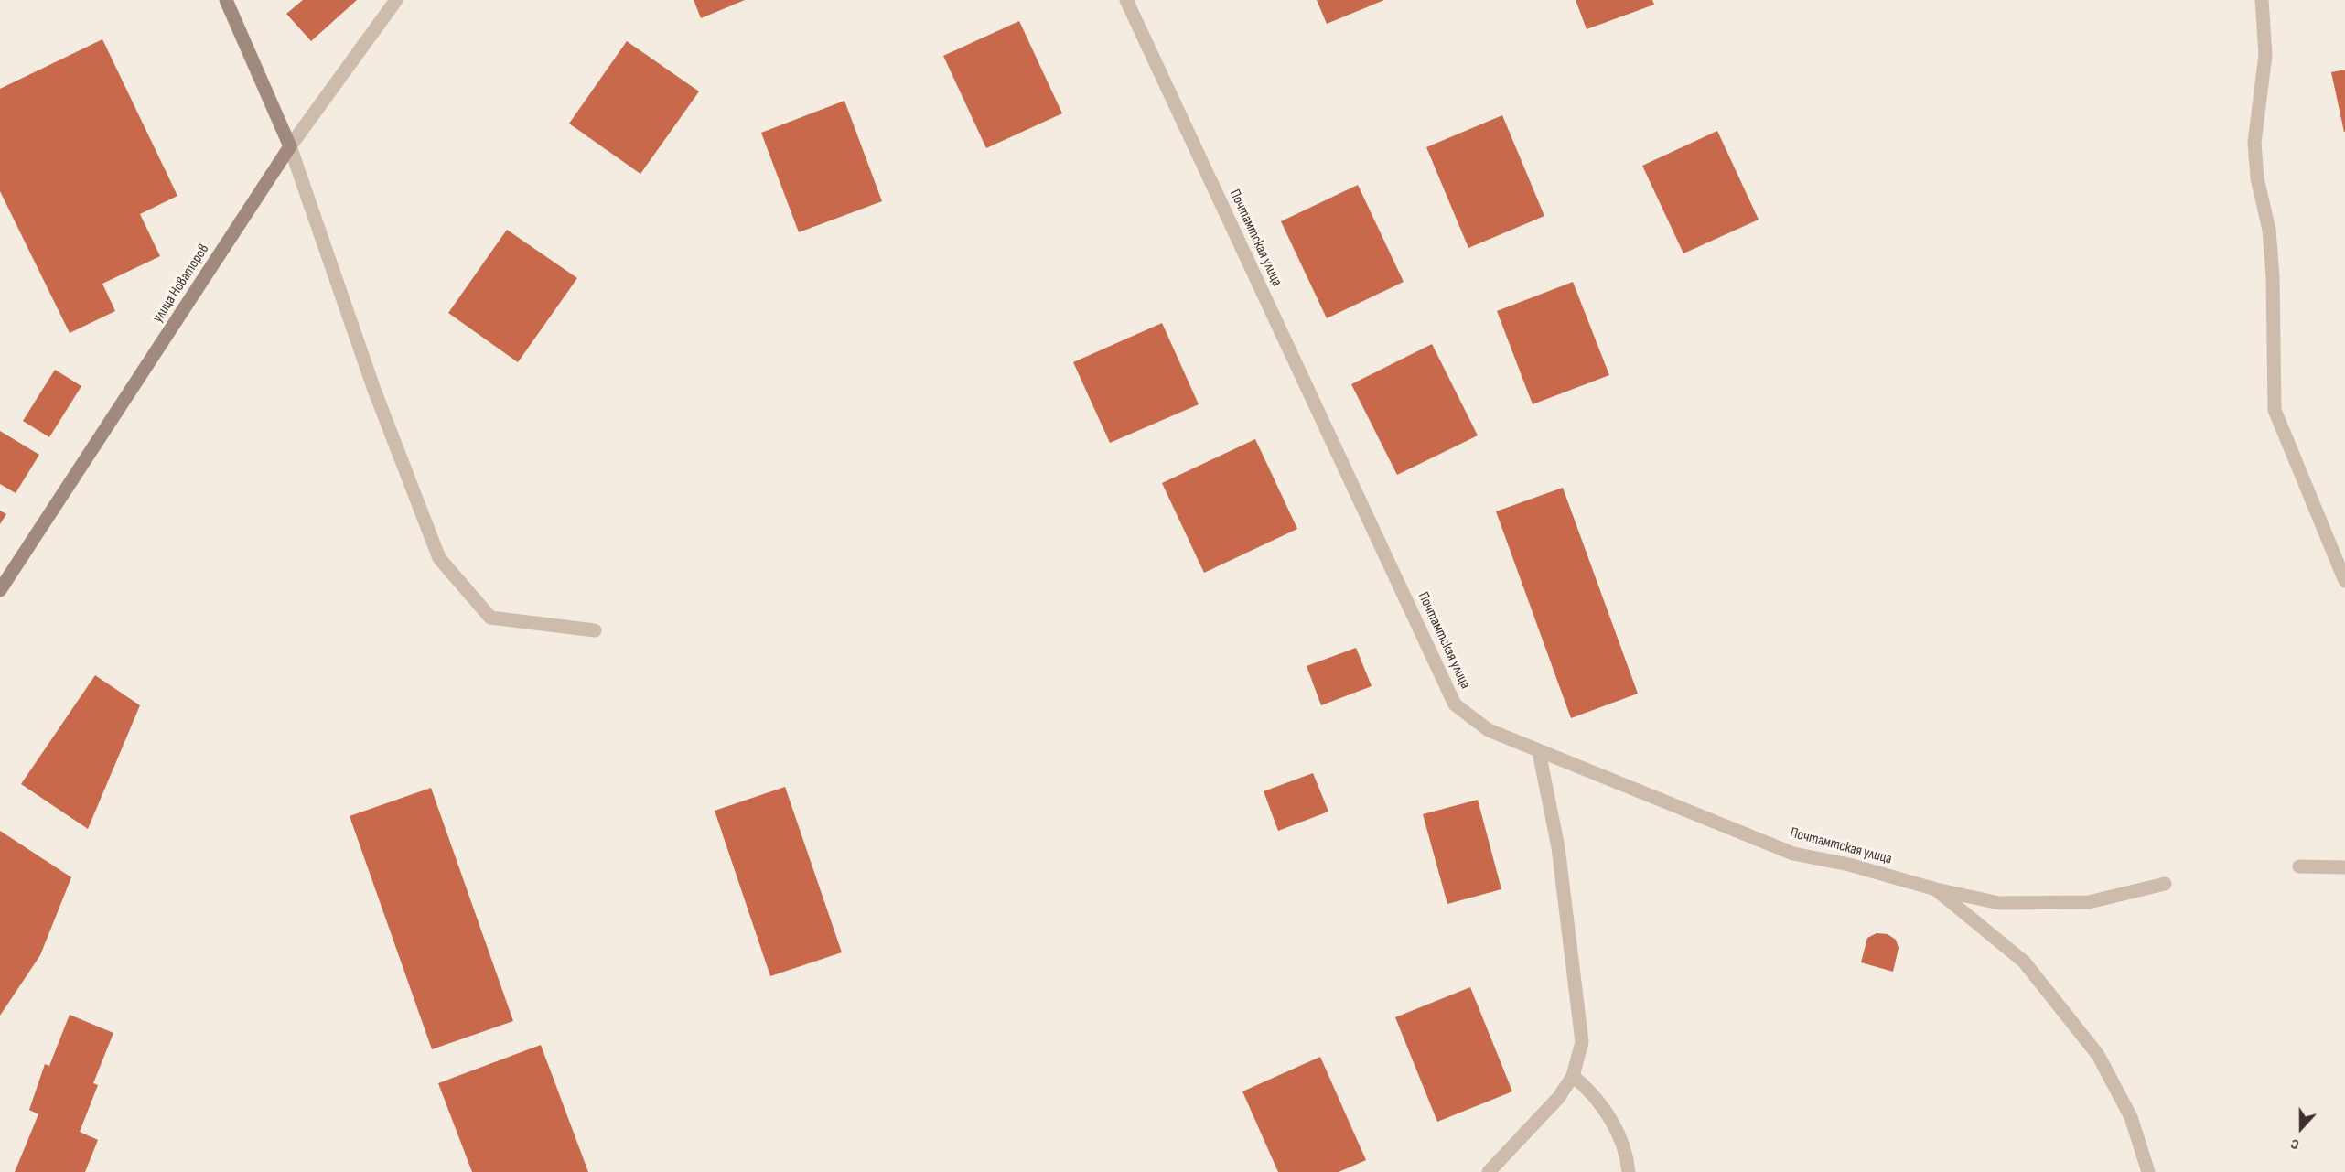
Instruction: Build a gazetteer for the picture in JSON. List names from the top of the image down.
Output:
{
  "streets": {
    "street": ["Почтамтская улица", "улица Новаторов"]
  },
  "north": "bottom"
}
